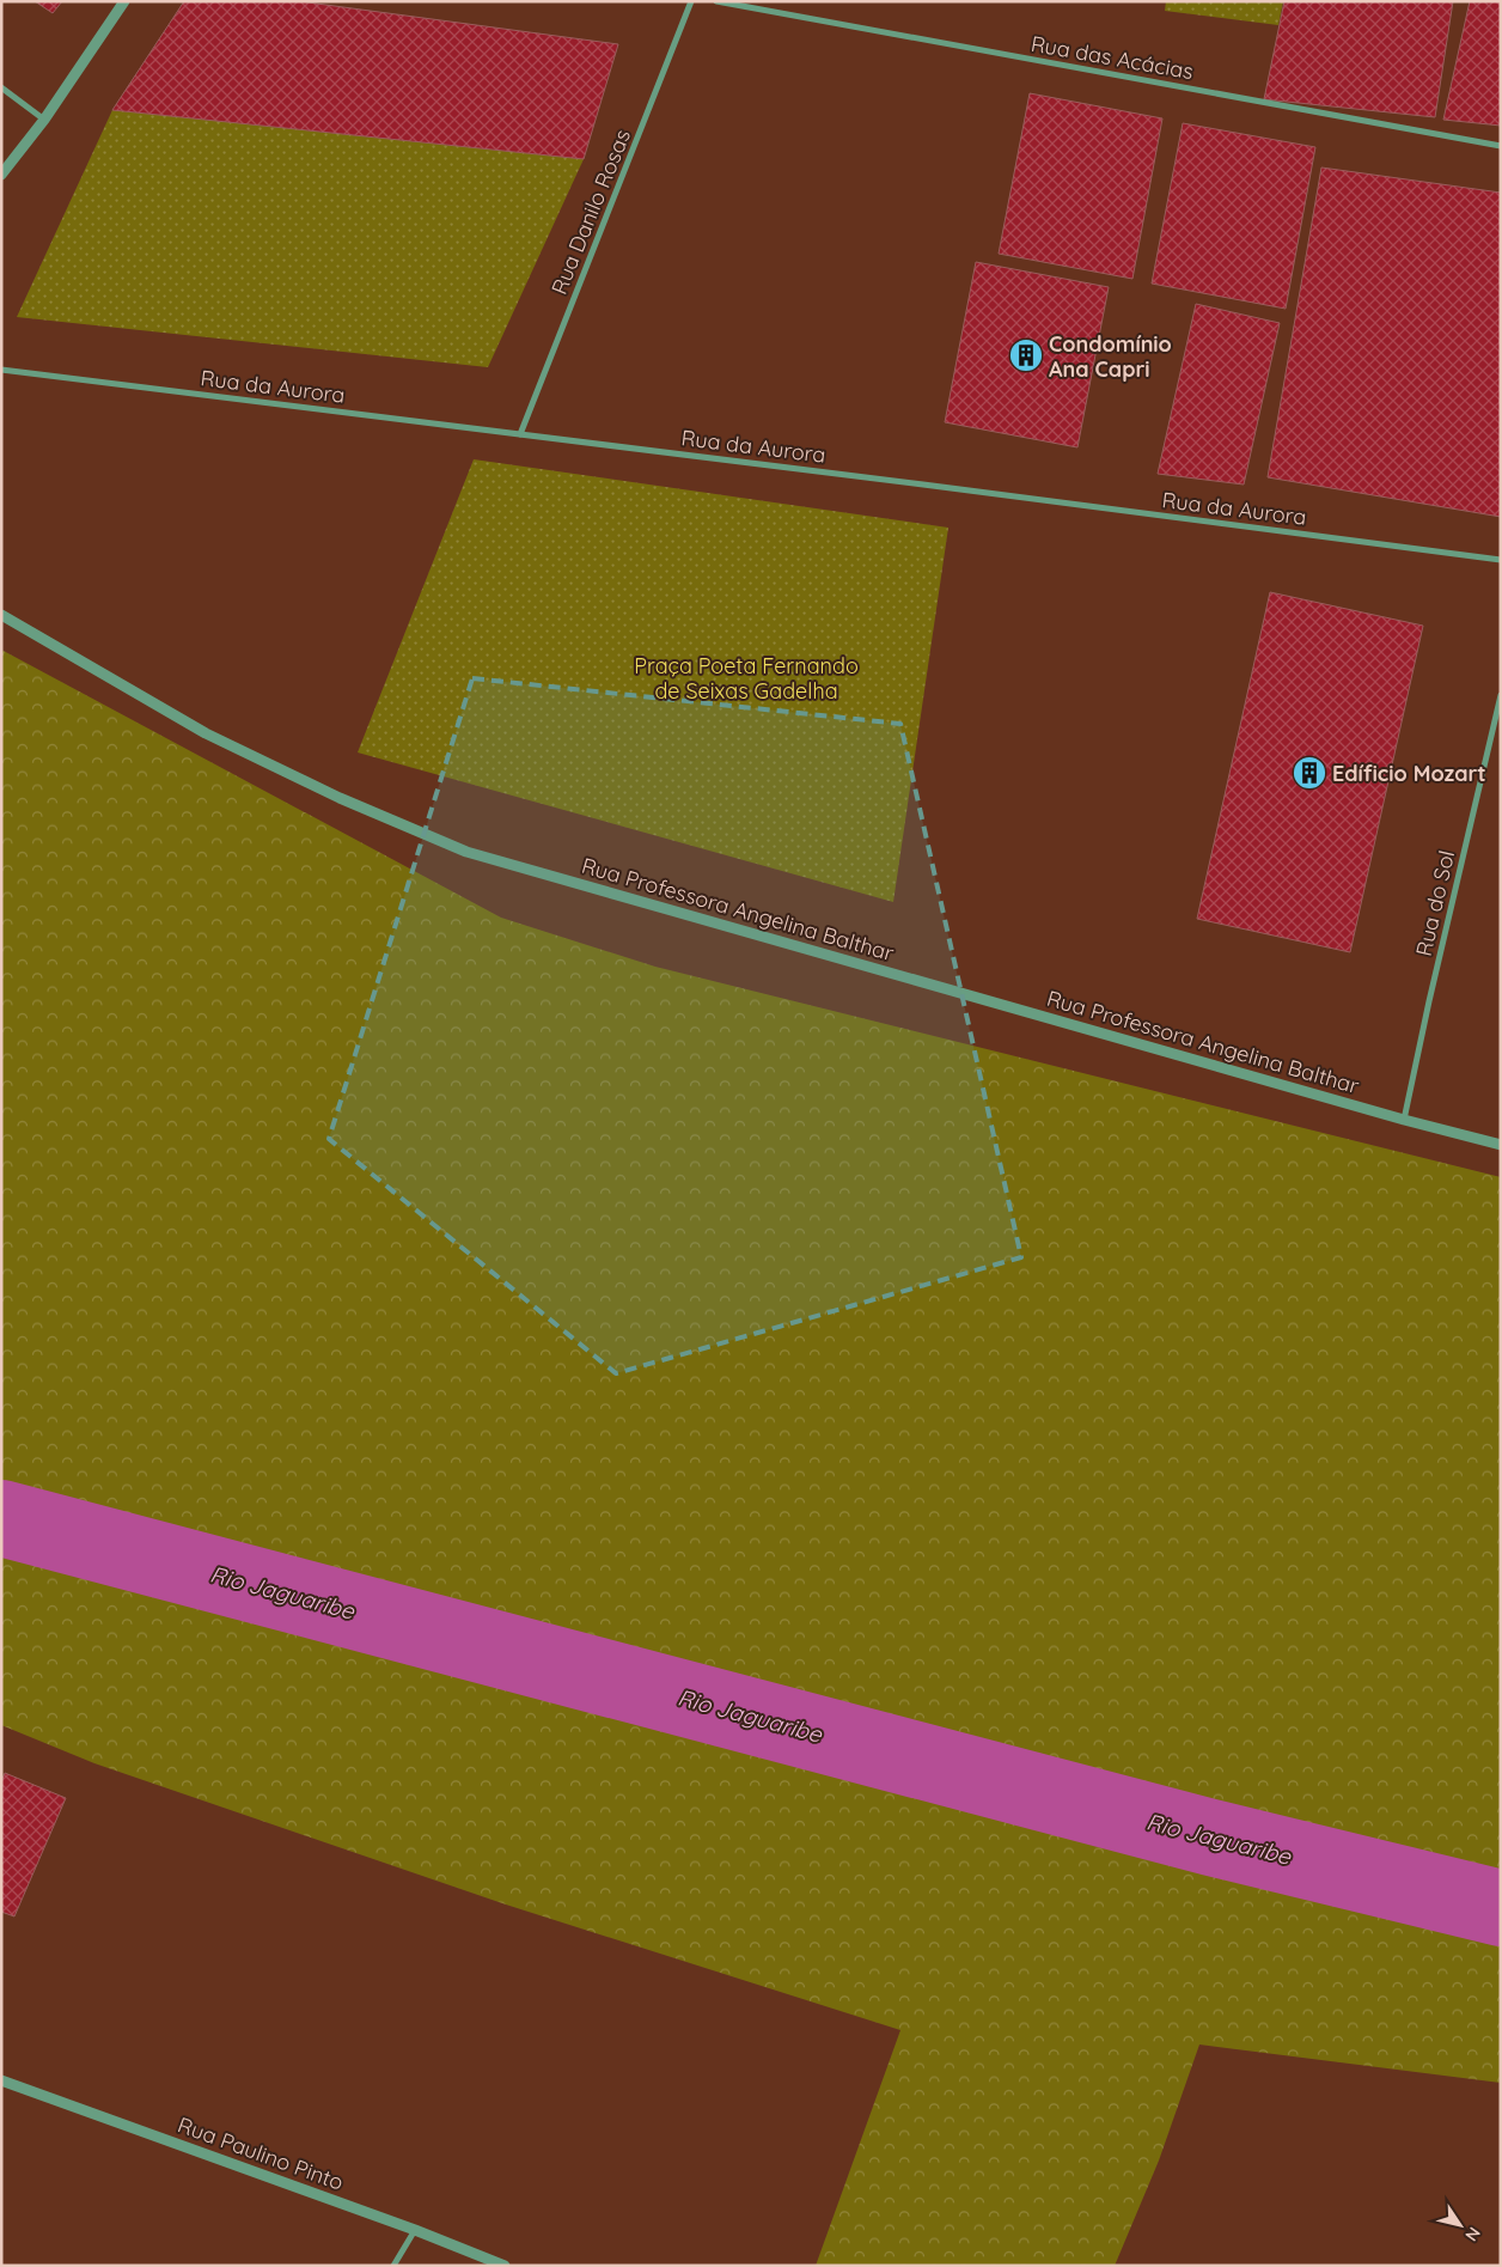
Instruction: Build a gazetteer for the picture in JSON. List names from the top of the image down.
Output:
{
  "streets": {
    "street": [
      "Rua das Acácias",
      "Rua Danilo Rosas",
      "Rua da Aurora",
      "Rua do Sol",
      "Rua Professora Angelina Balthar",
      "Rua Paulino Pinto"
    ]
  },
  "crossings": [
    ["Rua Danilo Rosas", "Rua da Aurora"],
    ["Rua do Sol", "Rua Professora Angelina Balthar"]
  ],
  "water": ["Rio Jaguaribe"],
  "parks": ["Praça Poeta Fernando de Seixas Gadelha"],
  "places": {
    "building": ["Condomínio Ana Capri", "Edíficio Mozart"]
  },
  "north": "bottom right"
}
